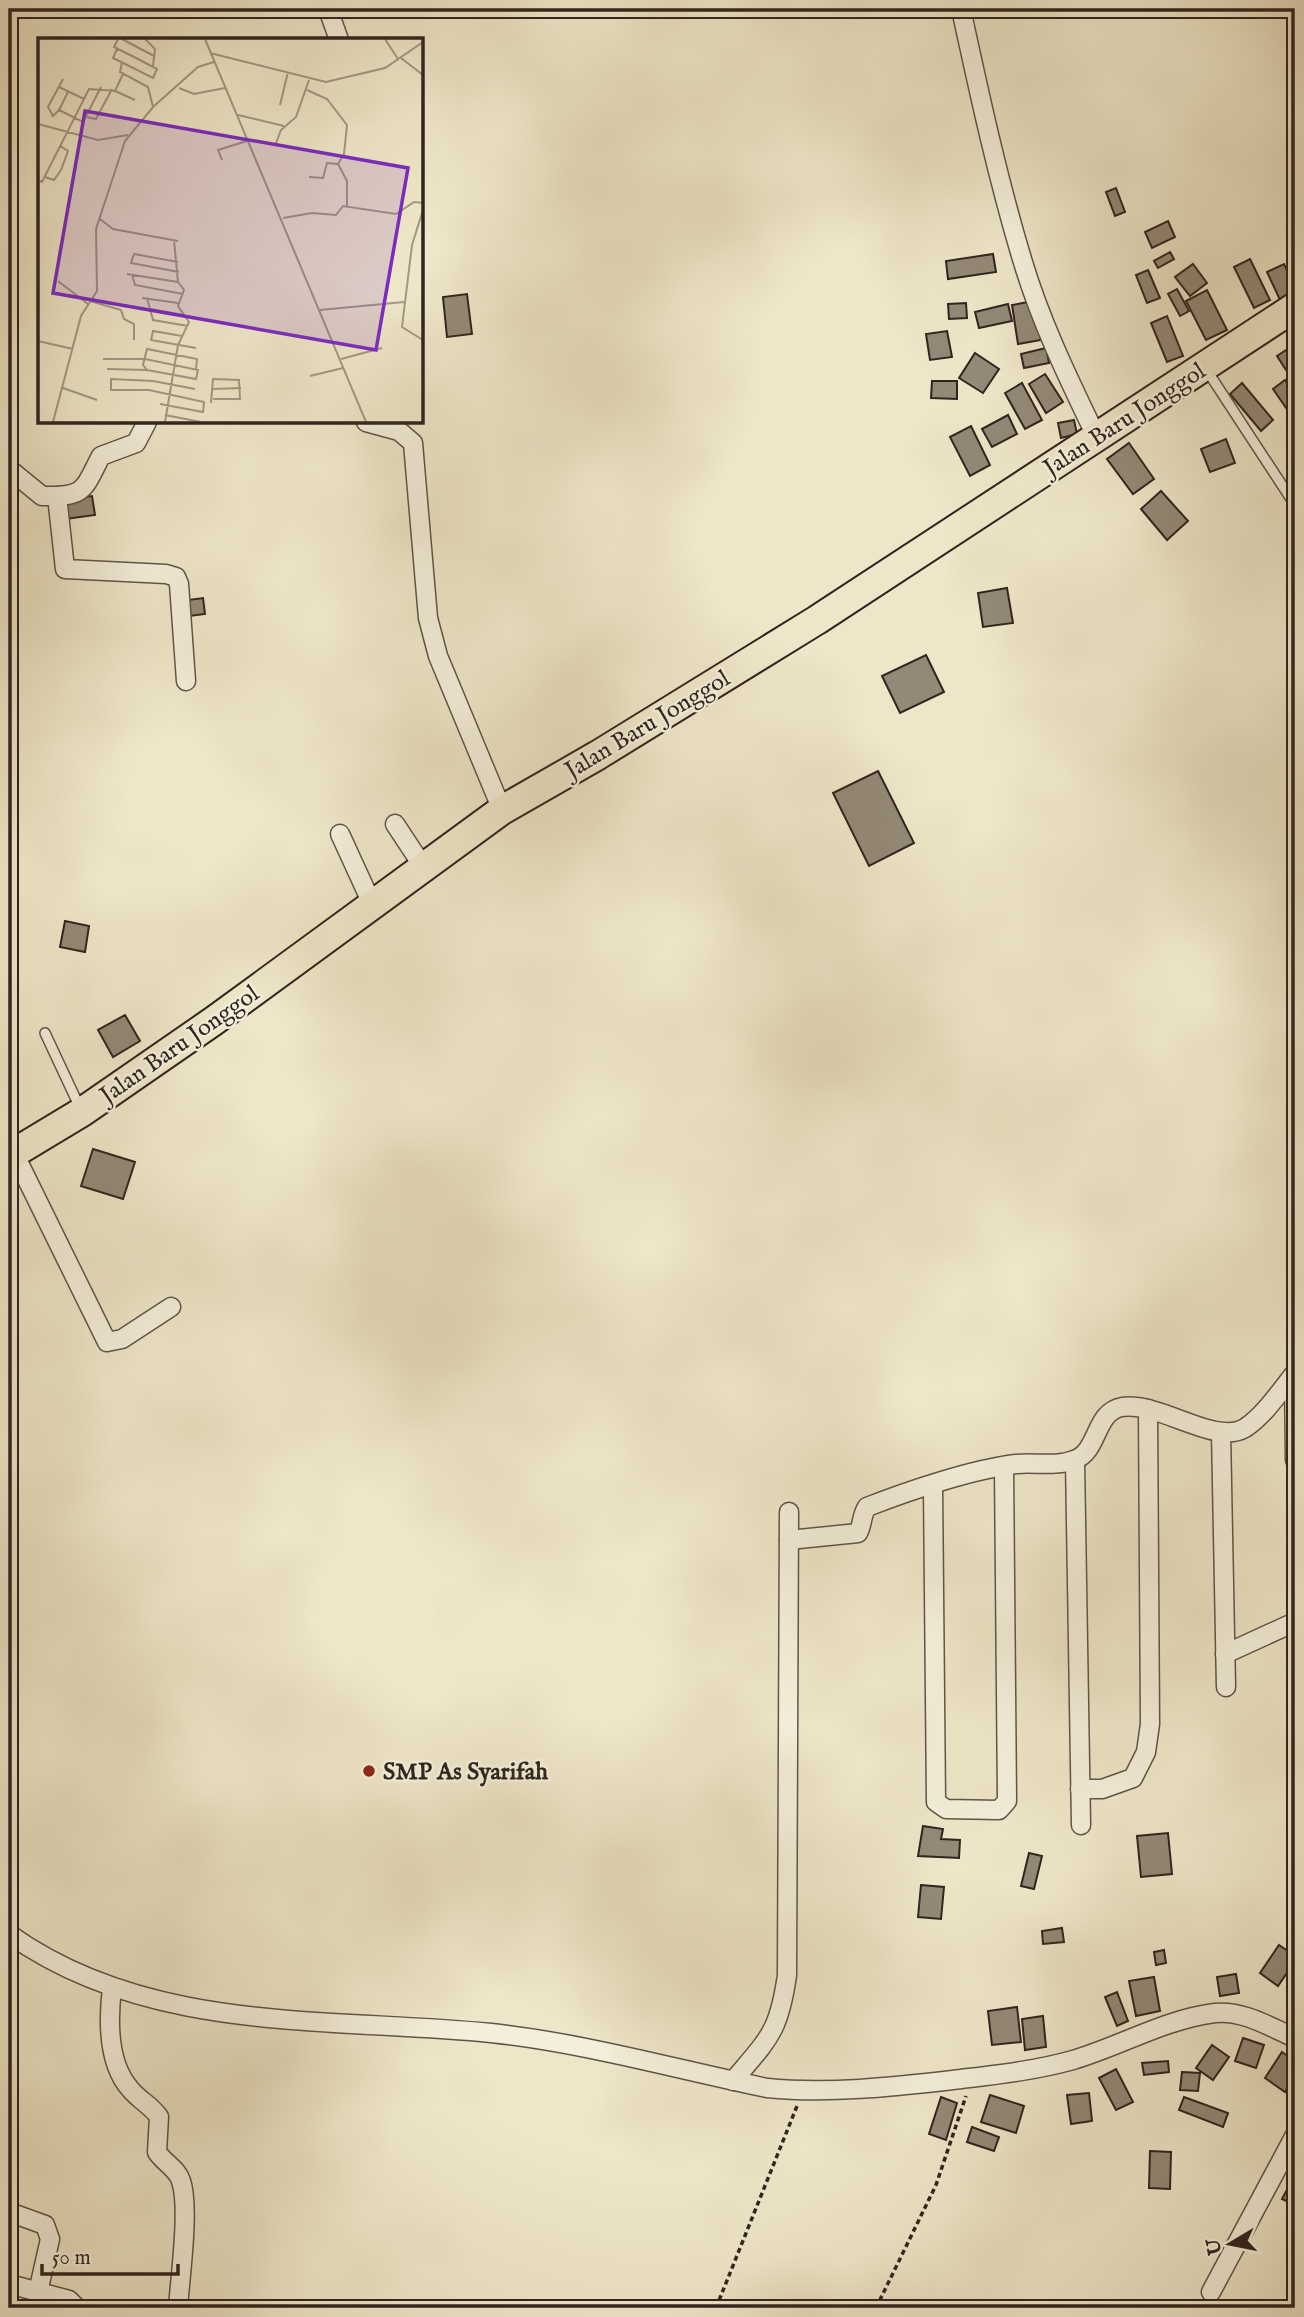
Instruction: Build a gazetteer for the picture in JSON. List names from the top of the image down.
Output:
{
  "streets": {
    "main road": ["Jalan Baru Jonggol"]
  },
  "places": ["SMP As Syarifah"],
  "scale_bar": "50 m",
  "north": "left"
}
